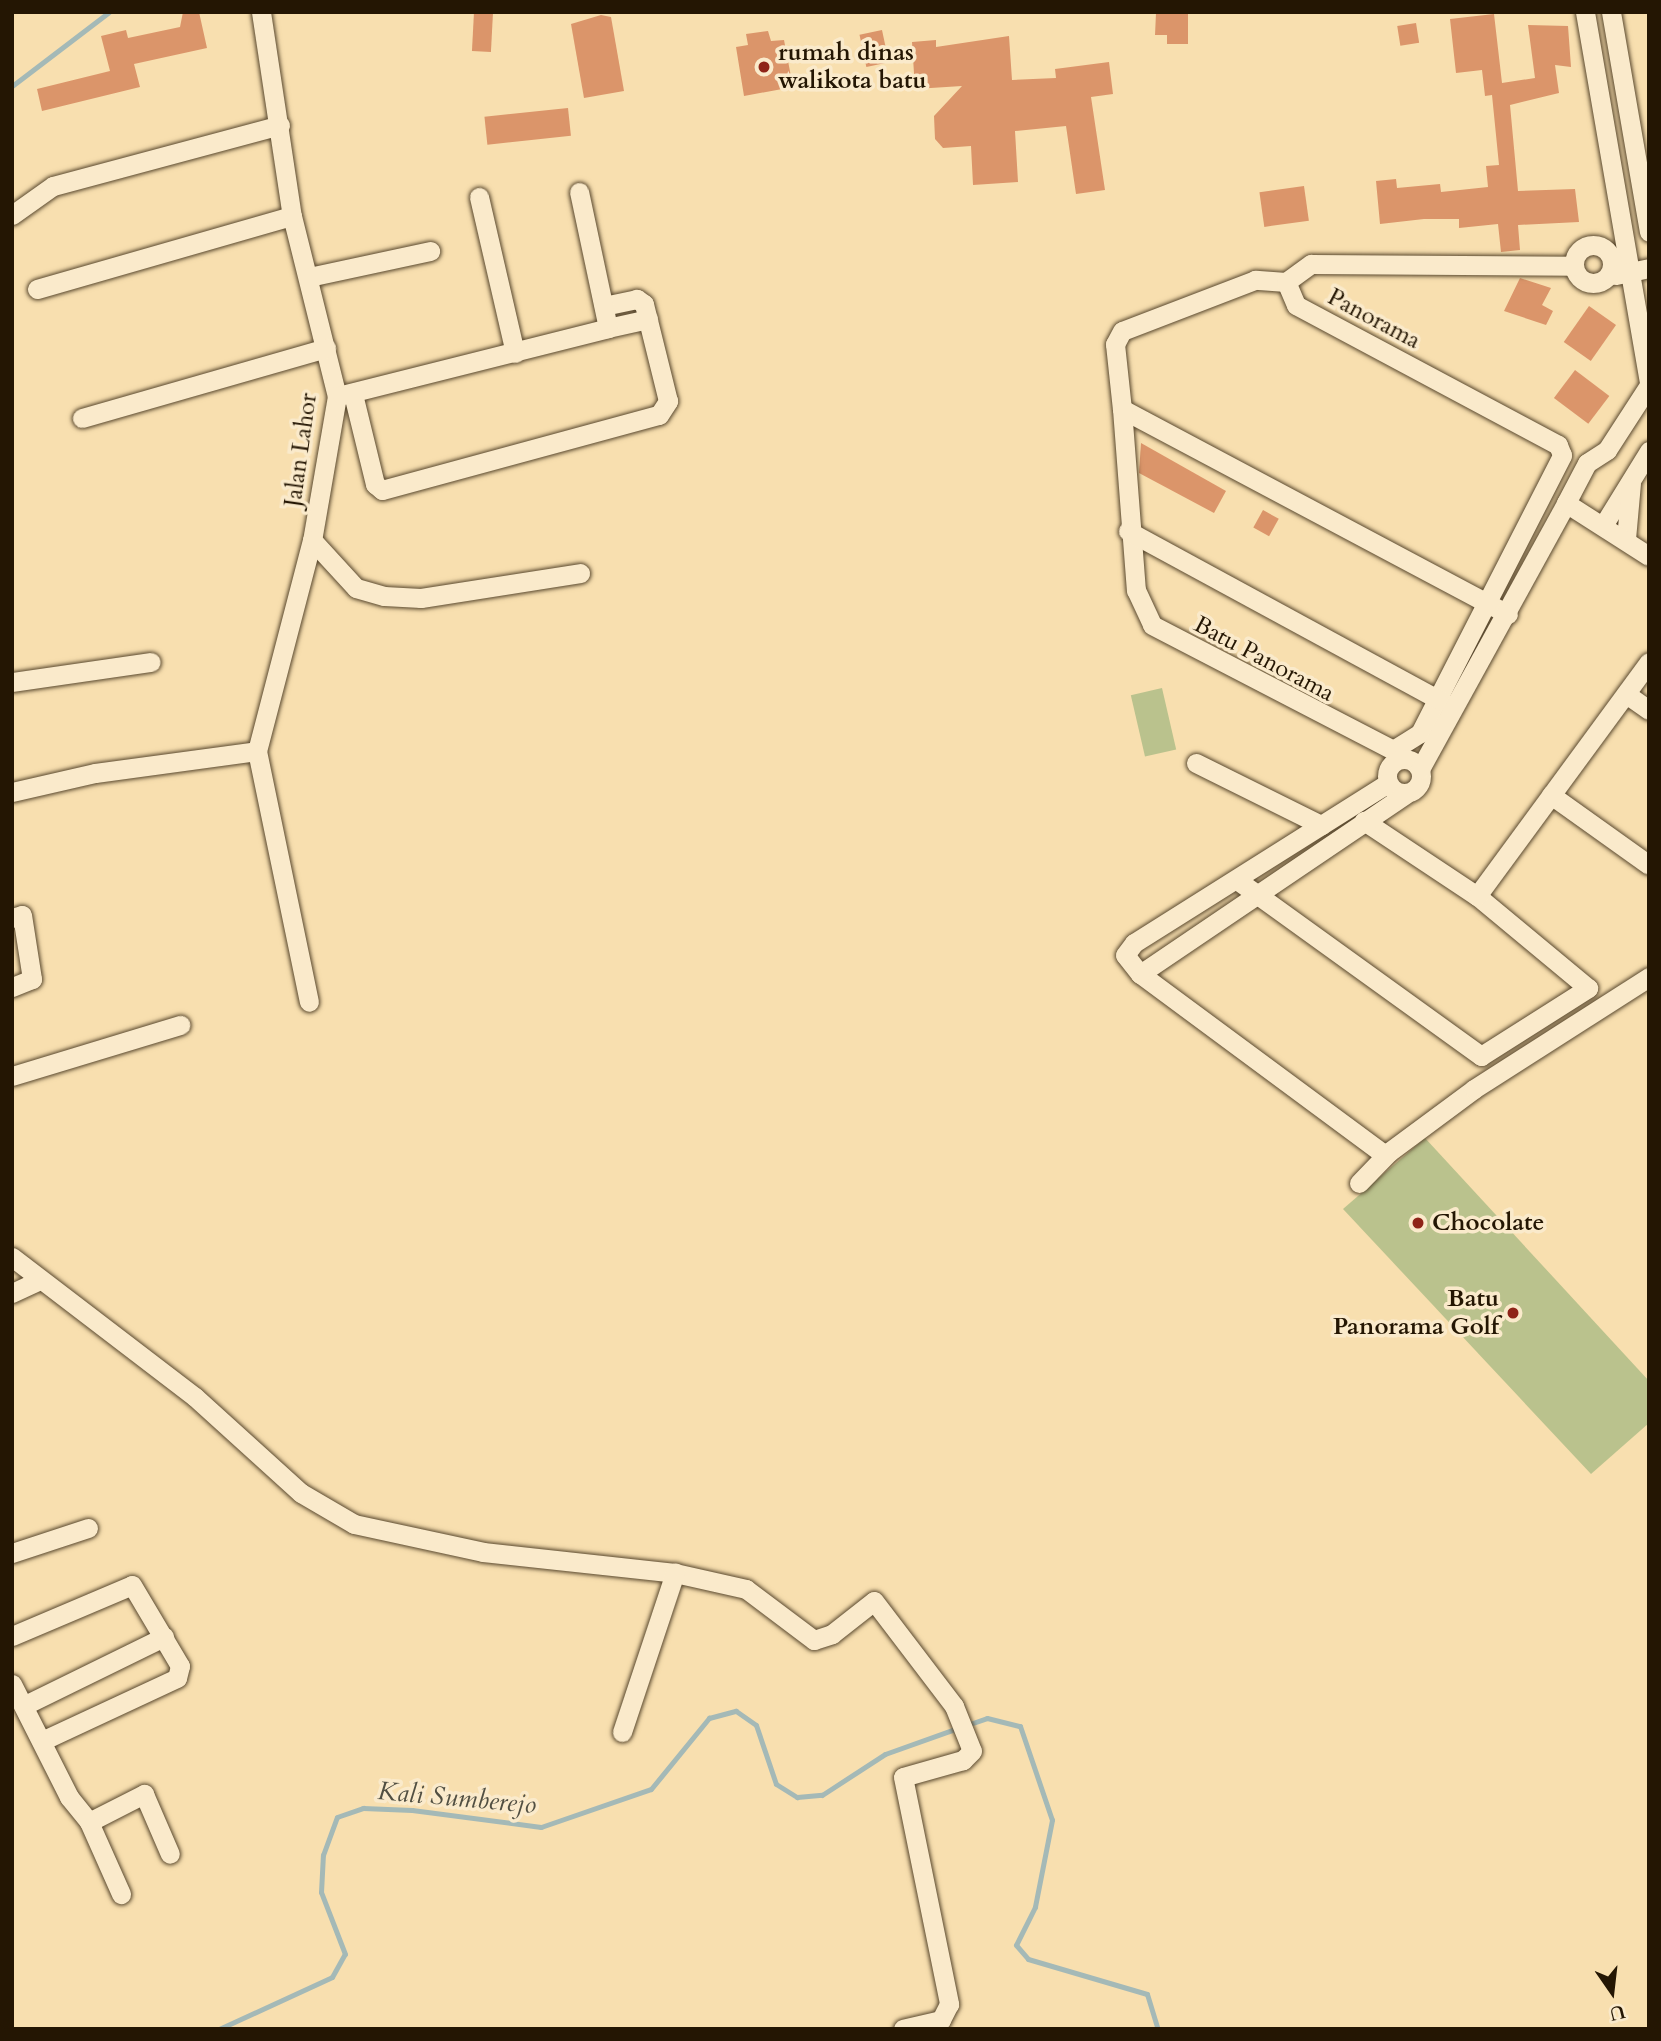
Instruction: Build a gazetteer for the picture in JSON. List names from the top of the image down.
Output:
{
  "streets": {
    "street": ["Panorama", "Jalan Lahor", "Batu Panorama"]
  },
  "crossings": [
    ["Panorama", "Batu Panorama"]
  ],
  "water": ["Kali Sumberejo"],
  "places": ["rumah dinas walikota batu", "Chocolate", "Batu Panorama Golf"],
  "north": "bottom"
}
